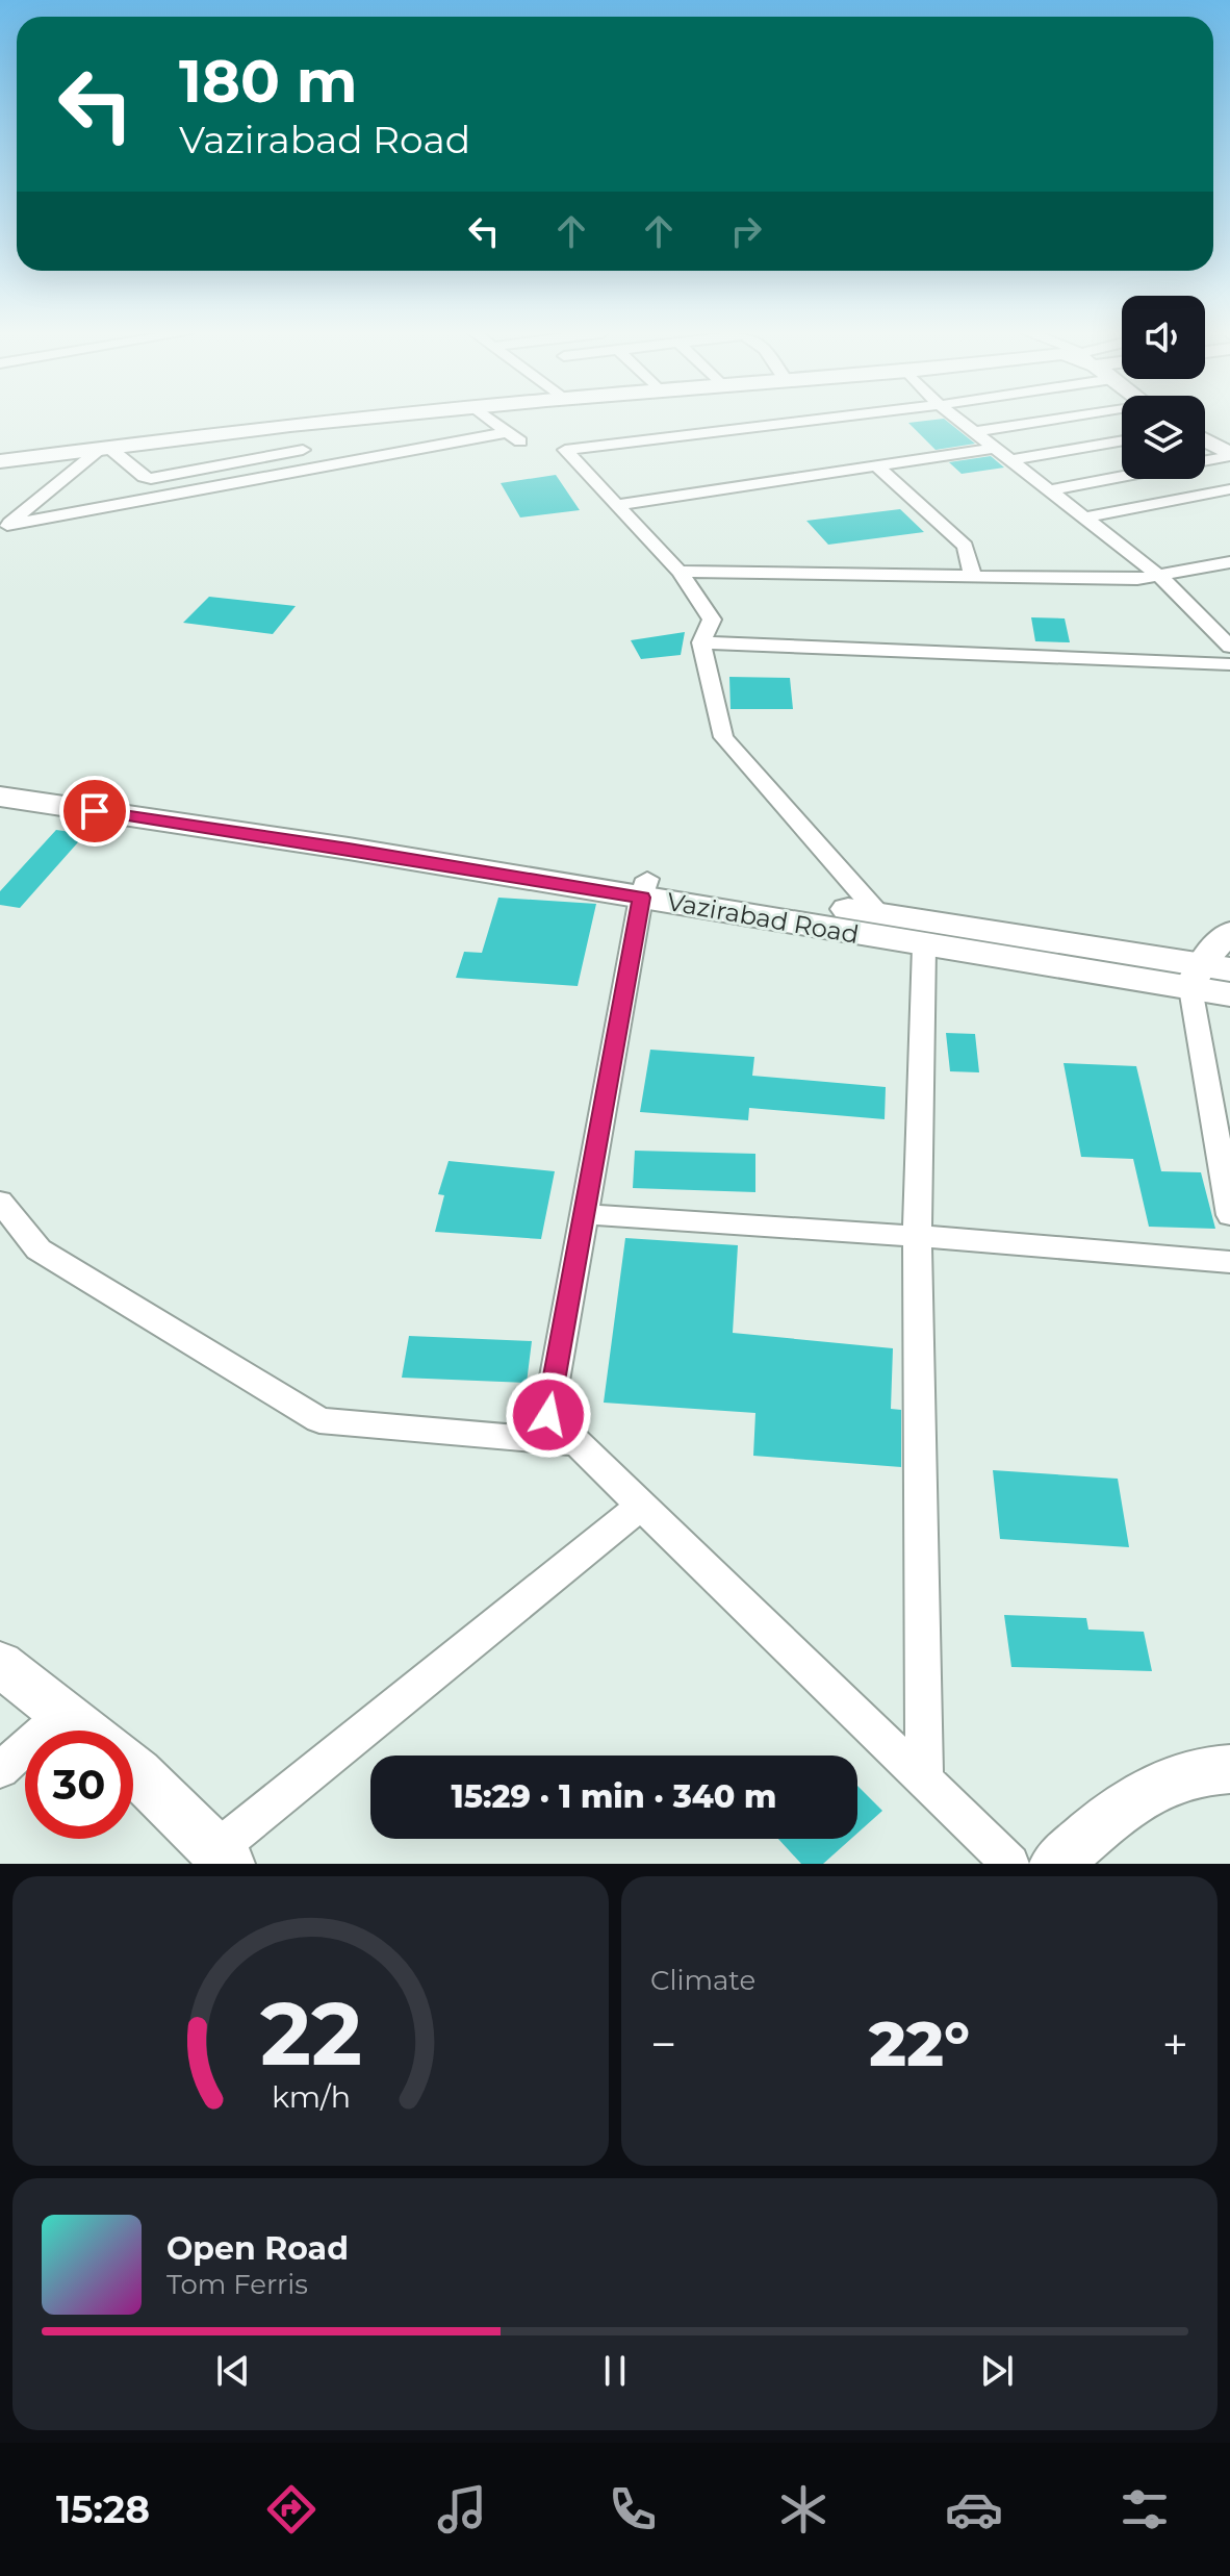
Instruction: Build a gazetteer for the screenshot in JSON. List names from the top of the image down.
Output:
{
  "streets": {
    "main road": ["Vazirabad Road"]
  },
  "page": {
    "turn": ["180 m", "Vazirabad Road"],
    "limit": "30",
    "trip": "15:29 · 1 min · 340 m",
    "tile": "Climate",
    "heat": ["−", "22°", "+"],
    "song": ["Open Road", "Tom Ferris"],
    "tabs": "15:28",
    "gauge": ["22", "km/h"]
  }
}
